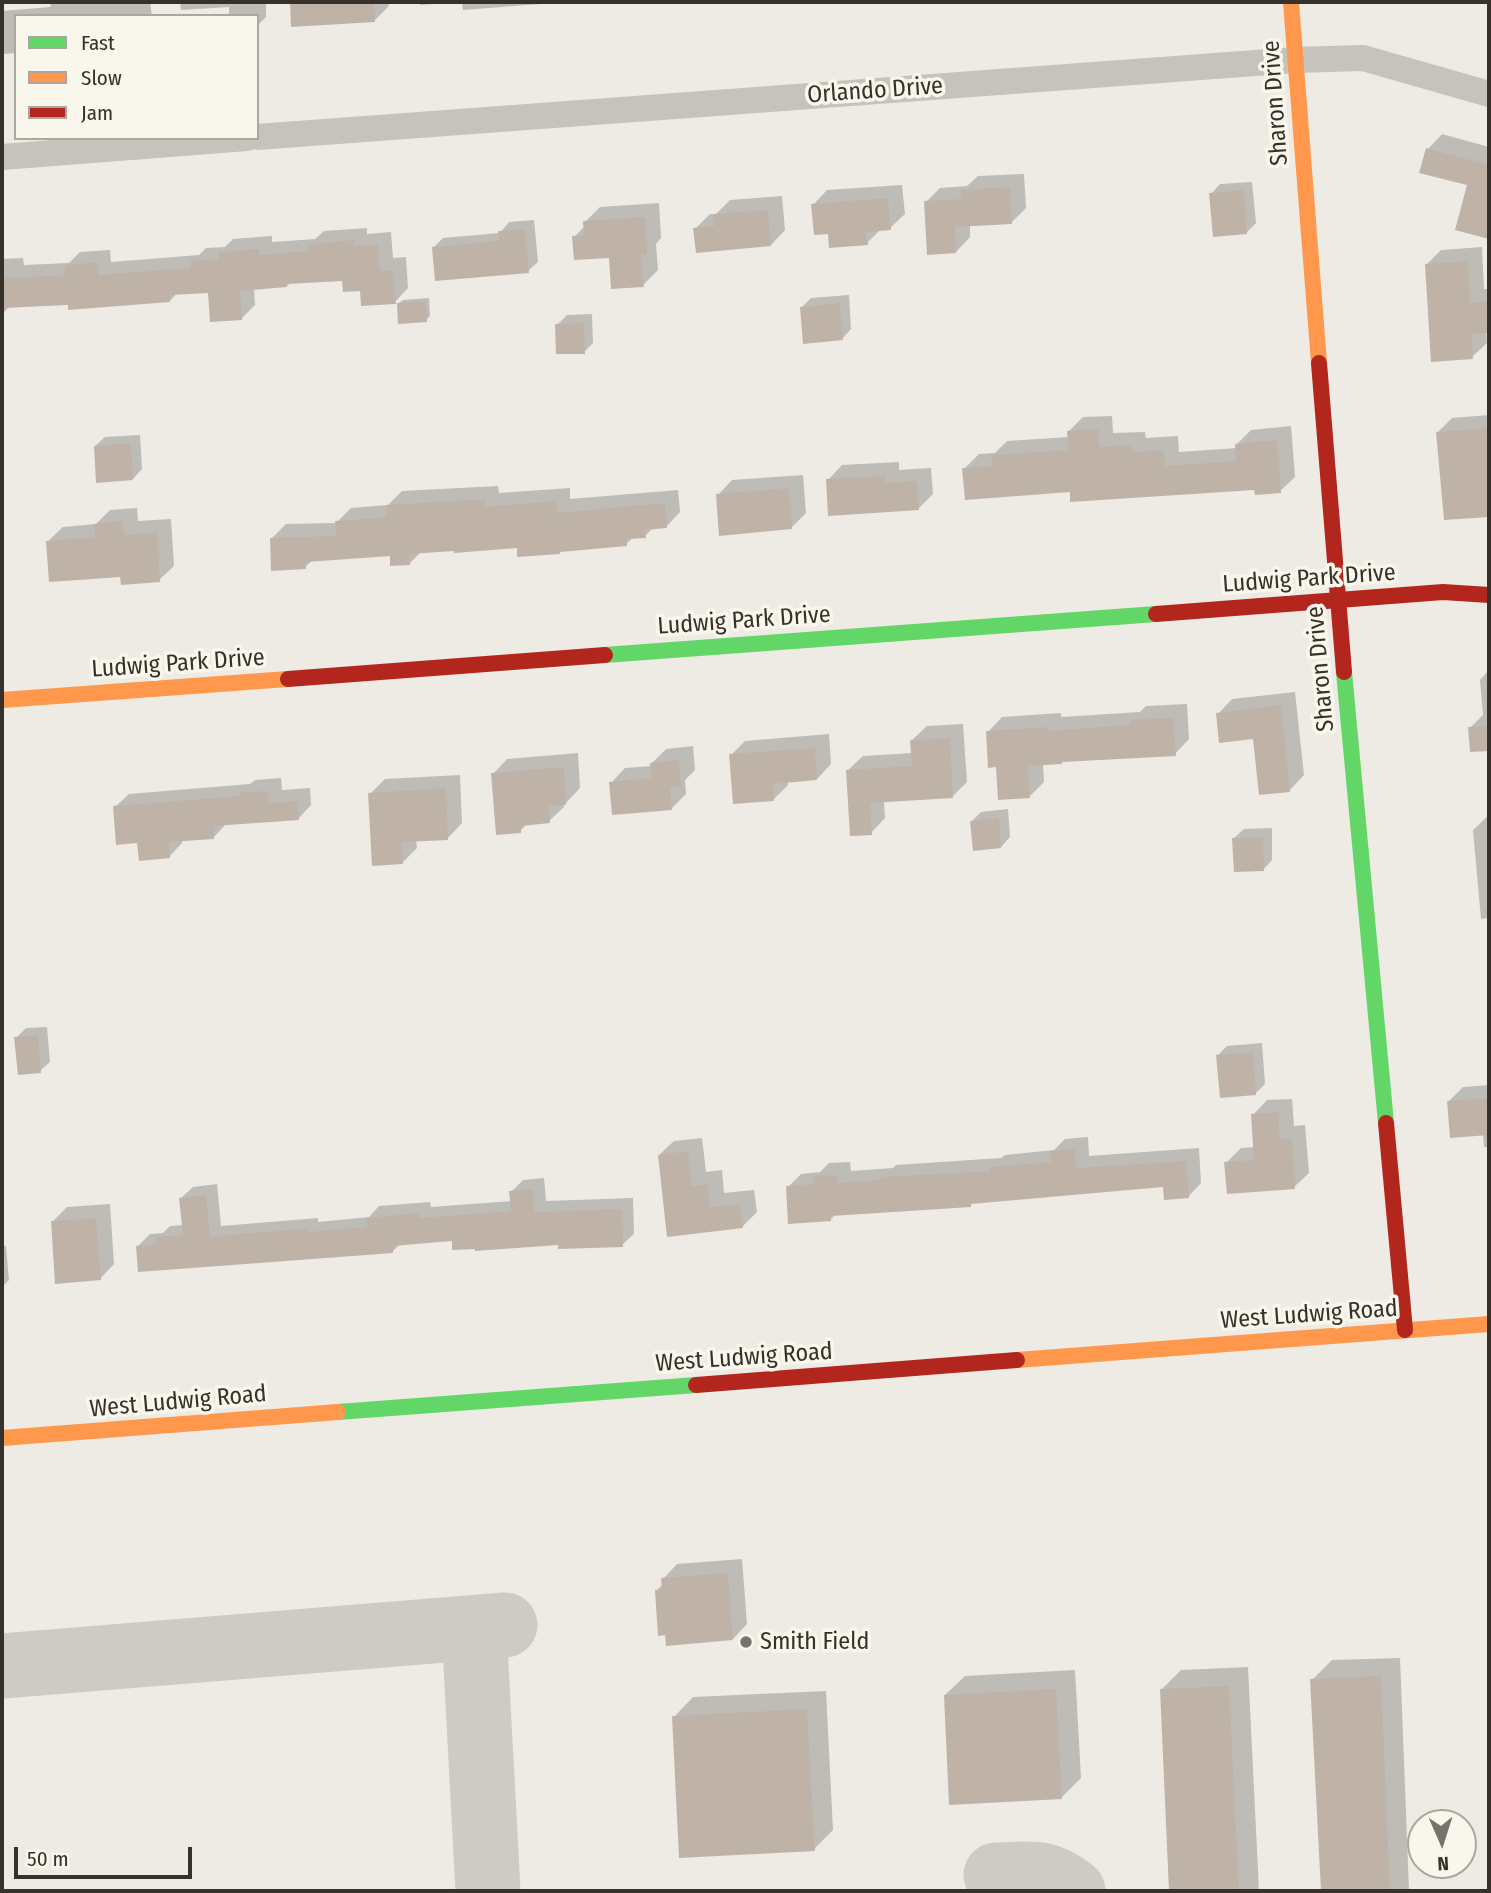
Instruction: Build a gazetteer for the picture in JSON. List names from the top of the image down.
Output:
{
  "streets": {
    "street": [
      "Orlando Drive",
      "Sharon Drive",
      "Ludwig Park Drive",
      "West Ludwig Road"
    ]
  },
  "crossings": [
    ["Orlando Drive", "Sharon Drive"],
    ["Sharon Drive", "Ludwig Park Drive"],
    ["Sharon Drive", "West Ludwig Road"]
  ],
  "places": ["Smith Field"],
  "legend": ["Fast", "Slow", "Jam"],
  "scale_bar": "50 m",
  "north": "bottom"
}
